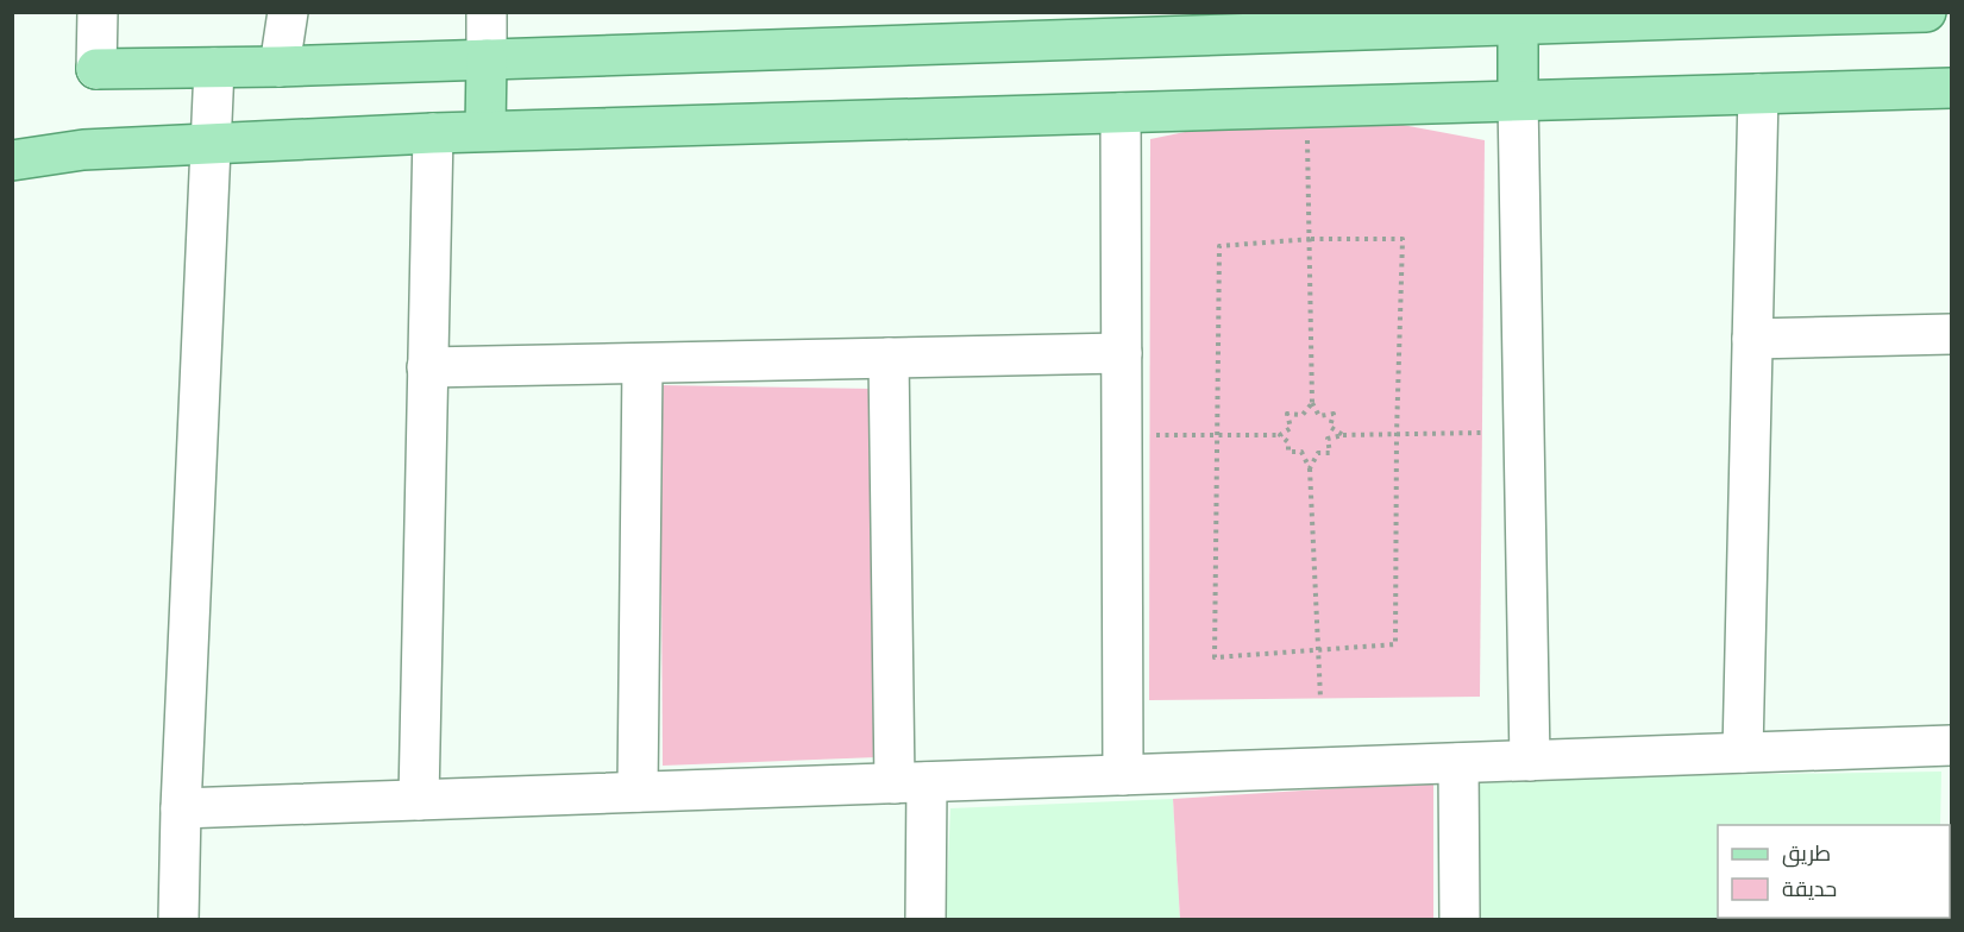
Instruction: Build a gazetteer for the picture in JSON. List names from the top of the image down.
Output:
{
  "legend": ["طريق", "حديقة"]
}
